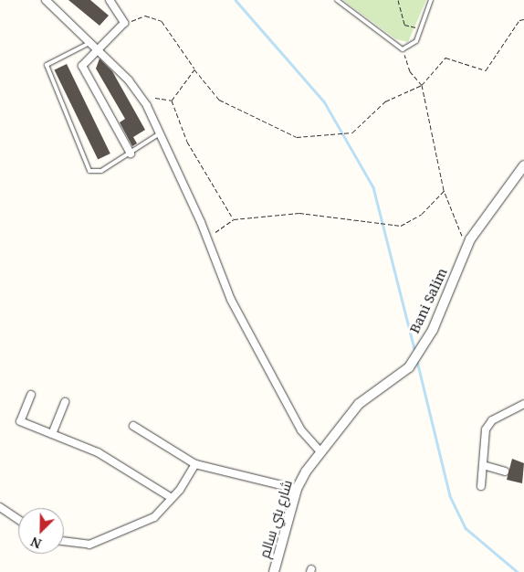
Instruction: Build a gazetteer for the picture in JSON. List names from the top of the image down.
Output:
{
  "streets": {
    "street": ["Bani Salim", "شارع بني سالم"]
  },
  "crossings": [
    ["Bani Salim", "شارع بني سالم"]
  ],
  "north": "bottom left"
}
